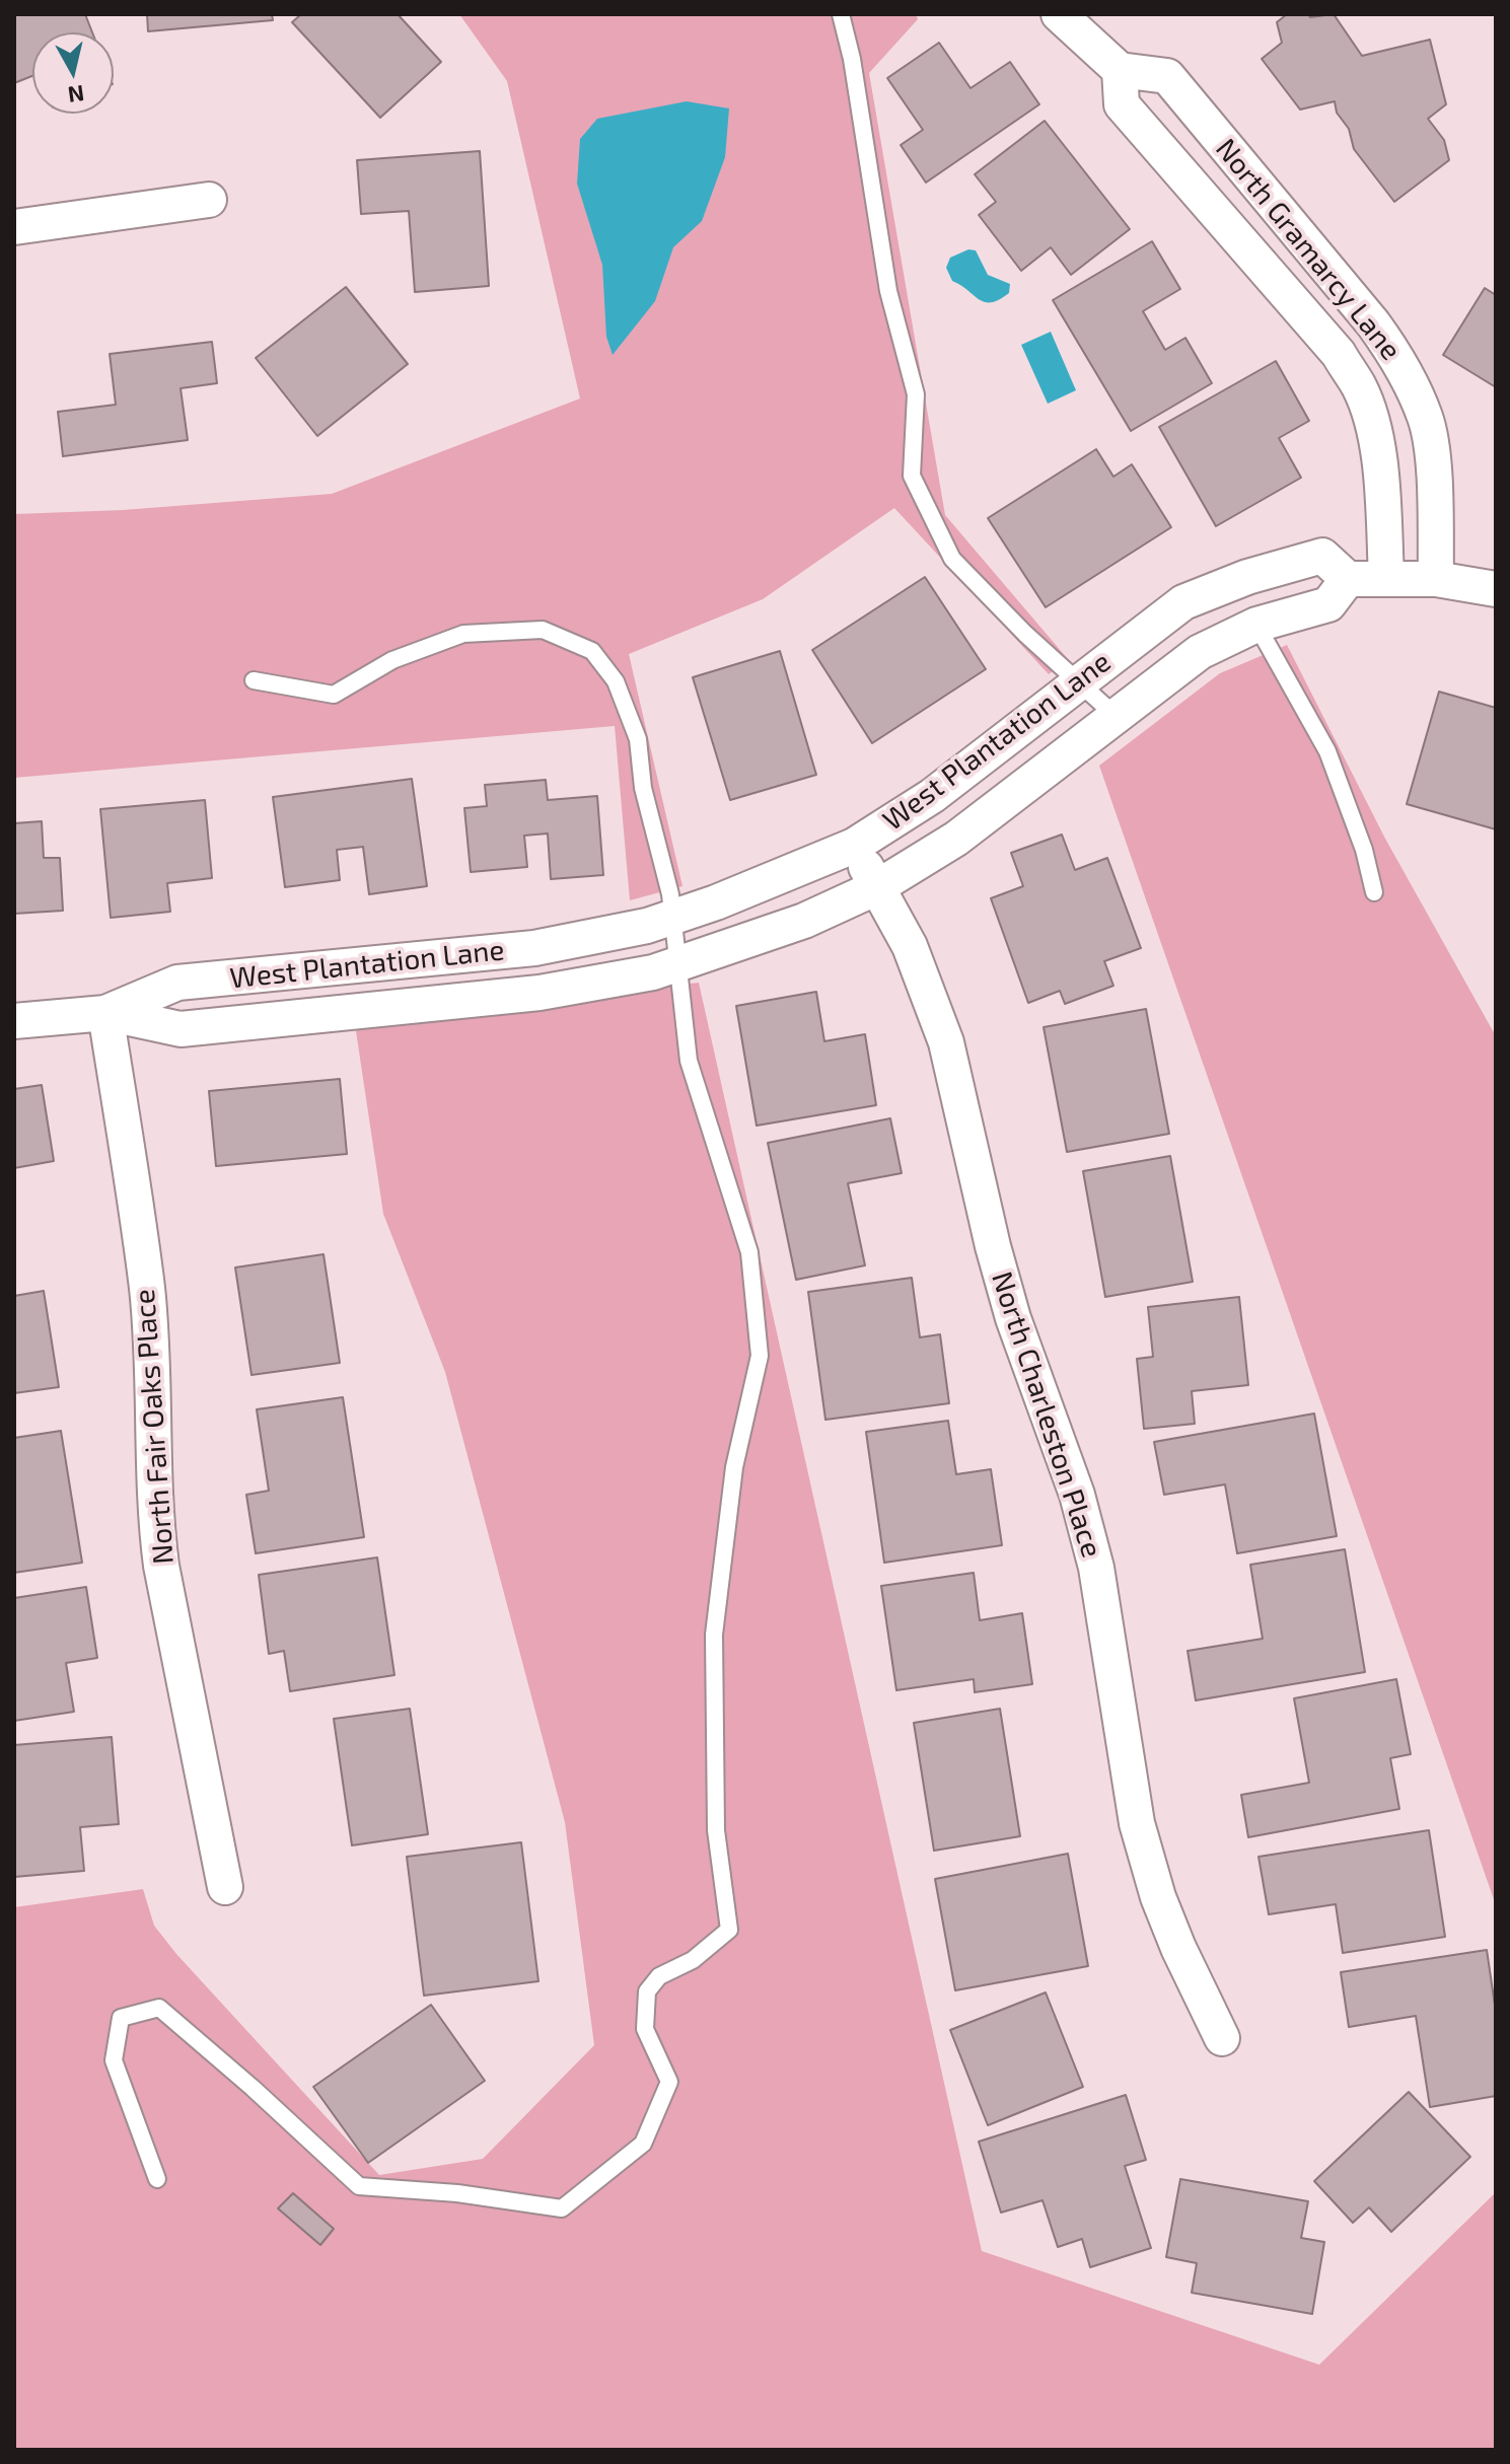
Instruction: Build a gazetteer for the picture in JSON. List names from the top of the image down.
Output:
{
  "streets": {
    "street": [
      "North Gramarcy Lane",
      "West Plantation Lane",
      "North Charleston Place",
      "North Fair Oaks Place"
    ]
  },
  "crossings": [
    ["West Plantation Lane", "North Charleston Place"],
    ["West Plantation Lane", "North Fair Oaks Place"]
  ],
  "north": "bottom"
}
